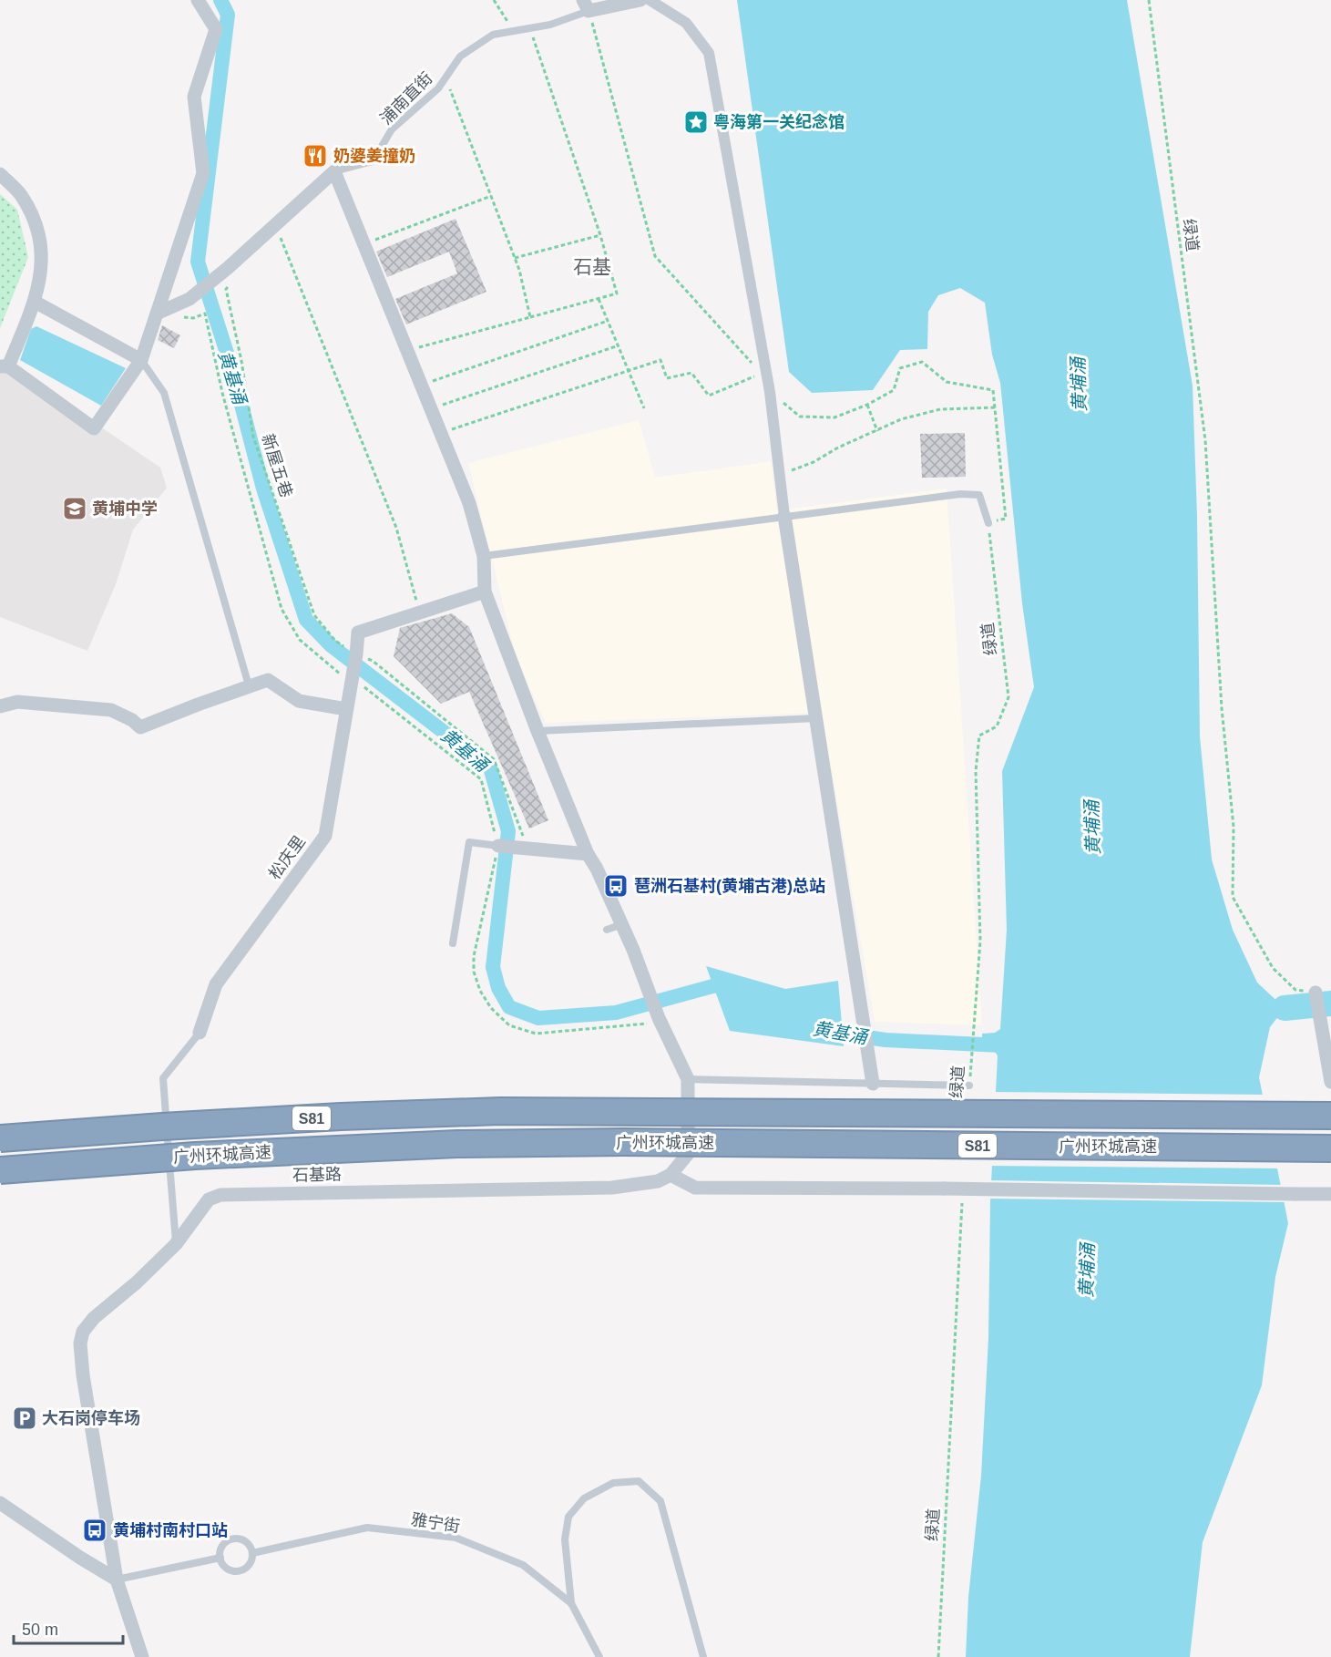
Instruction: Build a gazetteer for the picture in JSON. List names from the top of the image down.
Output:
{
  "streets": {
    "highway": ["S81", "广州环城高速"],
    "street": ["松庆里", "石基路"],
    "lane": ["浦南直街", "雅宁街"],
    "path": ["绿道", "新屋五巷"]
  },
  "crossings": [
    ["新屋五巷", "松庆里"]
  ],
  "districts": ["石基"],
  "water": ["黄基涌", "黄埔涌"],
  "places": {
    "place": ["粤海第一关纪念馆"],
    "restaurant": ["奶婆姜撞奶"],
    "school or university": ["黄埔中学"],
    "bus stop": ["琶洲石基村(黄埔古港)总站", "黄埔村南村口站"],
    "parking": ["大石岗停车场"]
  },
  "scale_bar": "50 m"
}
